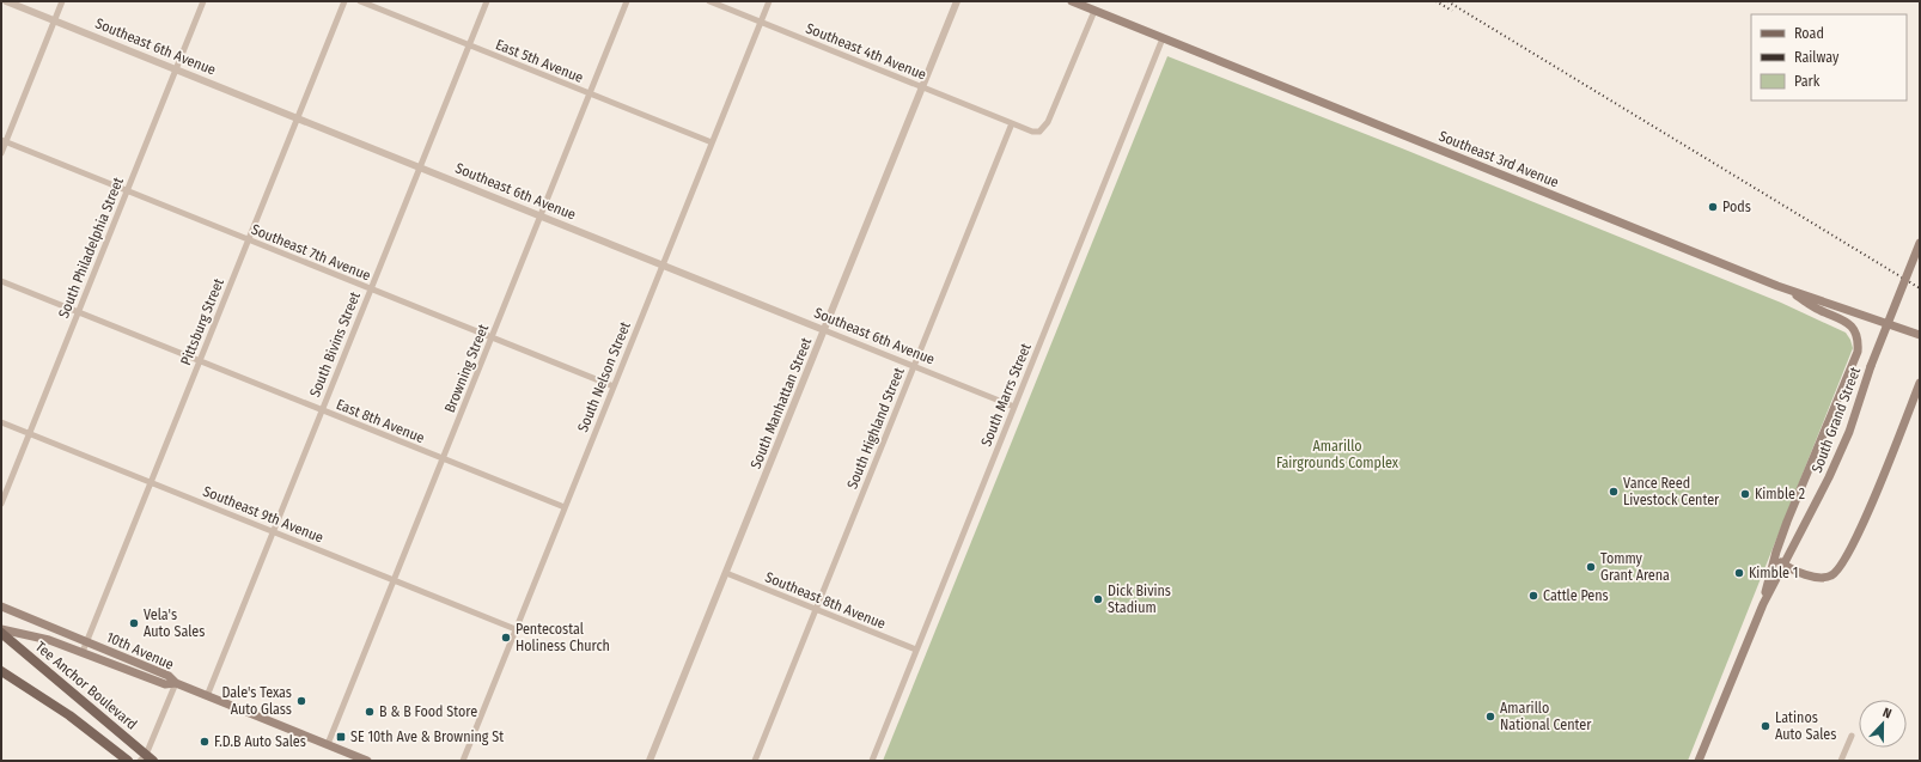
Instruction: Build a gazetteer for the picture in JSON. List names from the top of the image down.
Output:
{
  "streets": {
    "main road": [
      "Southeast 3rd Avenue",
      "South Grand Street",
      "10th Avenue",
      "Tee Anchor Boulevard"
    ],
    "street": [
      "Southeast 6th Avenue",
      "Southeast 4th Avenue",
      "East 5th Avenue",
      "South Philadelphia Street",
      "Southeast 7th Avenue",
      "Pittsburg Street",
      "South Bivins Street",
      "Browning Street",
      "South Nelson Street",
      "South Marrs Street",
      "South Manhattan Street",
      "East 8th Avenue",
      "South Highland Street",
      "Southeast 9th Avenue",
      "Southeast 8th Avenue"
    ]
  },
  "crossings": [
    ["Southeast 6th Avenue", "South Philadelphia Street"],
    ["Southeast 6th Avenue", "Pittsburg Street"],
    ["Southeast 6th Avenue", "South Bivins Street"],
    ["Southeast 6th Avenue", "Browning Street"],
    ["Southeast 6th Avenue", "South Nelson Street"],
    ["Southeast 6th Avenue", "South Marrs Street"],
    ["Southeast 6th Avenue", "South Manhattan Street"],
    ["Southeast 6th Avenue", "South Highland Street"],
    ["Southeast 4th Avenue", "South Nelson Street"],
    ["Southeast 4th Avenue", "South Manhattan Street"],
    ["Southeast 4th Avenue", "South Highland Street"],
    ["East 5th Avenue", "South Bivins Street"],
    ["East 5th Avenue", "Browning Street"],
    ["East 5th Avenue", "South Nelson Street"],
    ["Southeast 3rd Avenue", "South Marrs Street"],
    ["South Philadelphia Street", "Southeast 7th Avenue"],
    ["South Philadelphia Street", "East 8th Avenue"],
    ["South Philadelphia Street", "Southeast 9th Avenue"],
    ["Southeast 7th Avenue", "Pittsburg Street"],
    ["Southeast 7th Avenue", "South Bivins Street"],
    ["Southeast 7th Avenue", "Browning Street"],
    ["Southeast 7th Avenue", "South Nelson Street"],
    ["Pittsburg Street", "East 8th Avenue"],
    ["Pittsburg Street", "Southeast 9th Avenue"],
    ["Pittsburg Street", "10th Avenue"],
    ["South Bivins Street", "East 8th Avenue"],
    ["South Bivins Street", "Southeast 9th Avenue"],
    ["Browning Street", "East 8th Avenue"],
    ["Browning Street", "Southeast 9th Avenue"],
    ["South Nelson Street", "East 8th Avenue"],
    ["South Nelson Street", "Southeast 9th Avenue"],
    ["South Marrs Street", "Southeast 8th Avenue"],
    ["South Manhattan Street", "Southeast 8th Avenue"],
    ["South Highland Street", "Southeast 8th Avenue"],
    ["10th Avenue", "Tee Anchor Boulevard"]
  ],
  "parks": ["Amarillo Fairgrounds Complex"],
  "places": {
    "other": [
      "Pods",
      "Vance Reed Livestock Center",
      "Kimble 2",
      "Tommy Grant Arena",
      "Kimble 1",
      "Cattle Pens",
      "Dick Bivins Stadium",
      "Vela's Auto Sales",
      "Pentecostal Holiness Church",
      "Dale's Texas Auto Glass",
      "B & B Food Store",
      "Amarillo National Center",
      "Latinos Auto Sales",
      "F.D.B Auto Sales"
    ],
    "transit": ["SE 10th Ave & Browning St"]
  },
  "legend": ["Road", "Railway", "Park"],
  "north": "top"
}
